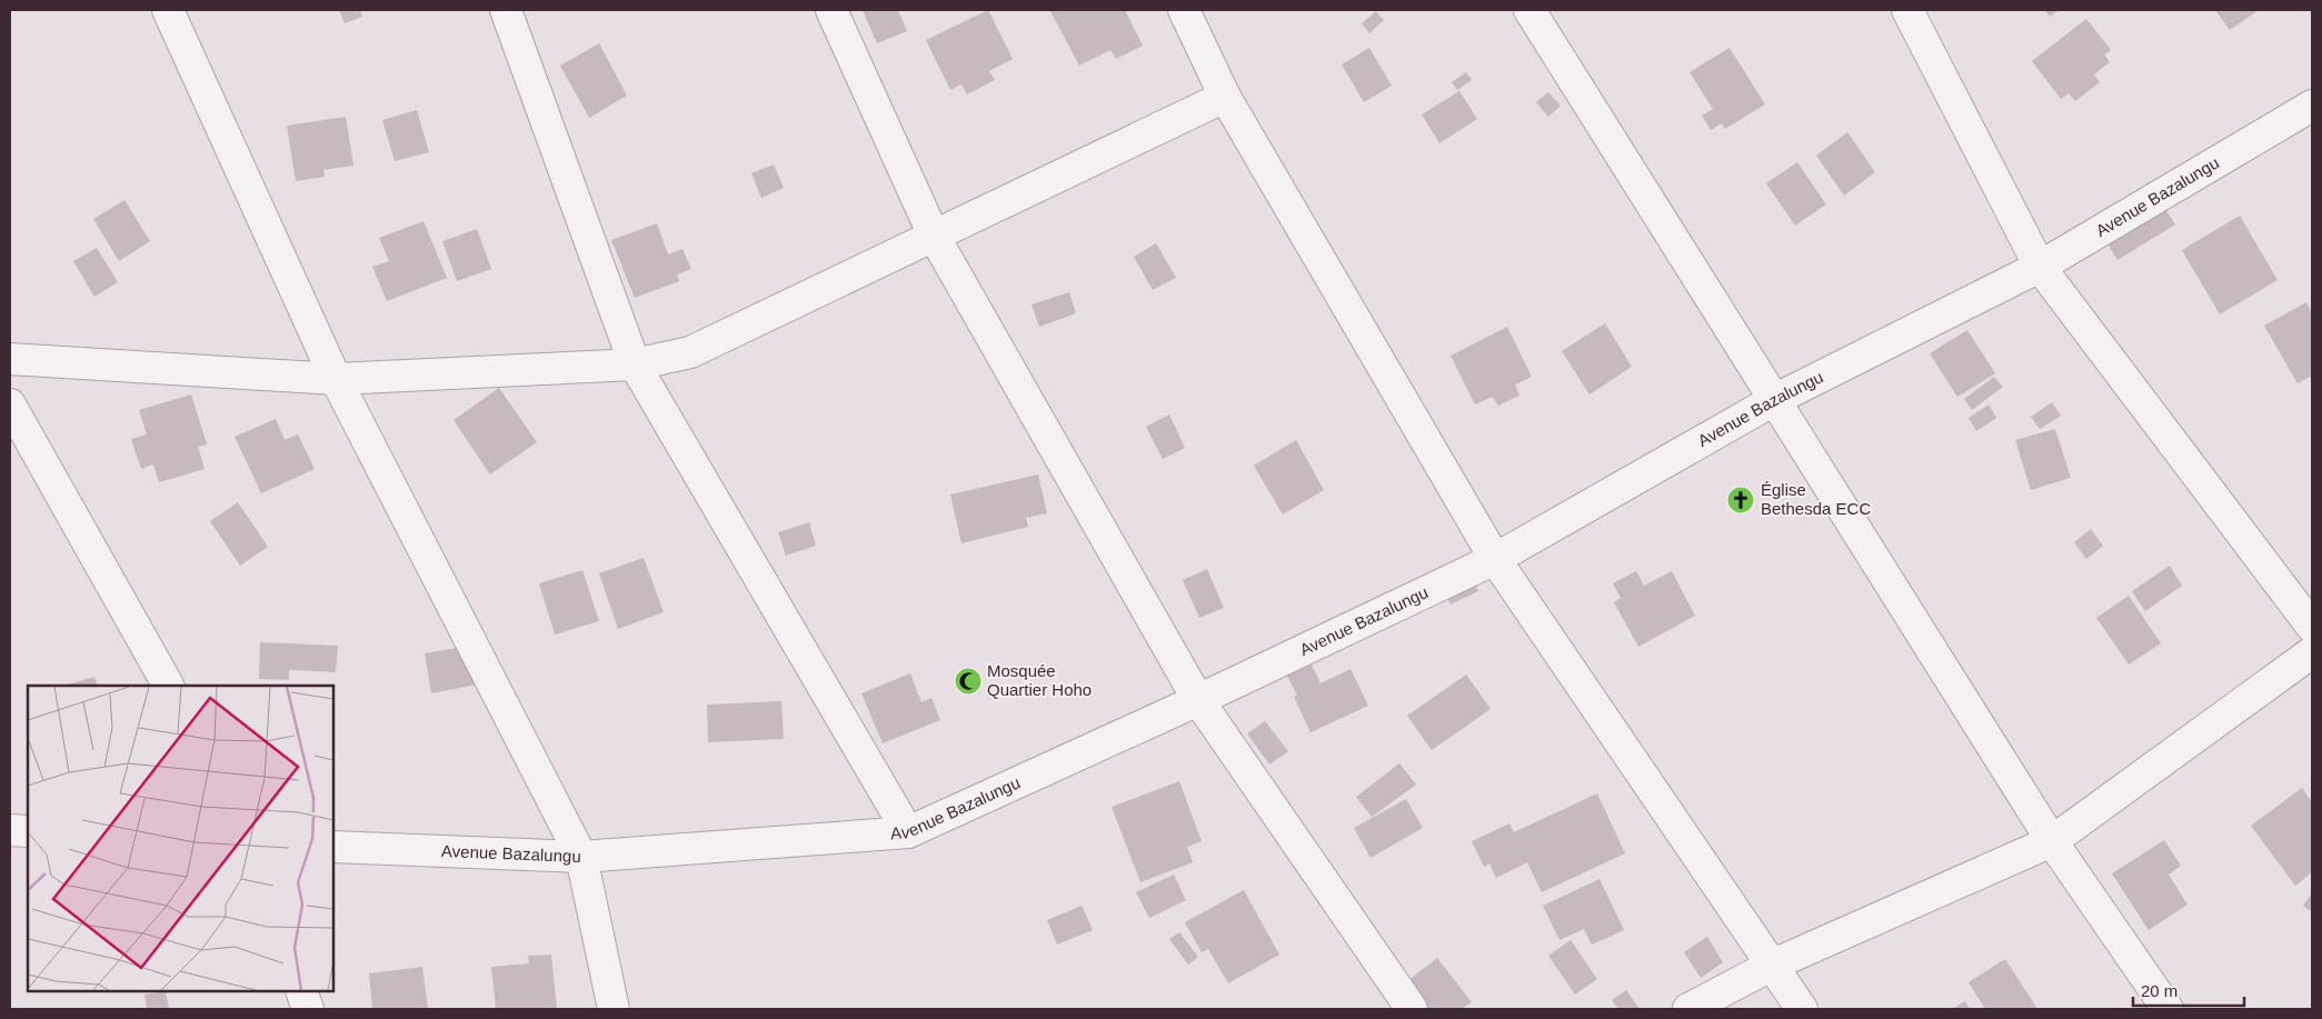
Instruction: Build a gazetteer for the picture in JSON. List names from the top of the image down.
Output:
{
  "streets": {
    "street": ["Avenue Bazalungu"]
  },
  "places": {
    "church": ["Église Bethesda ECC"],
    "mosque": ["Mosquée Quartier Hoho"]
  },
  "scale_bar": "20 m"
}
